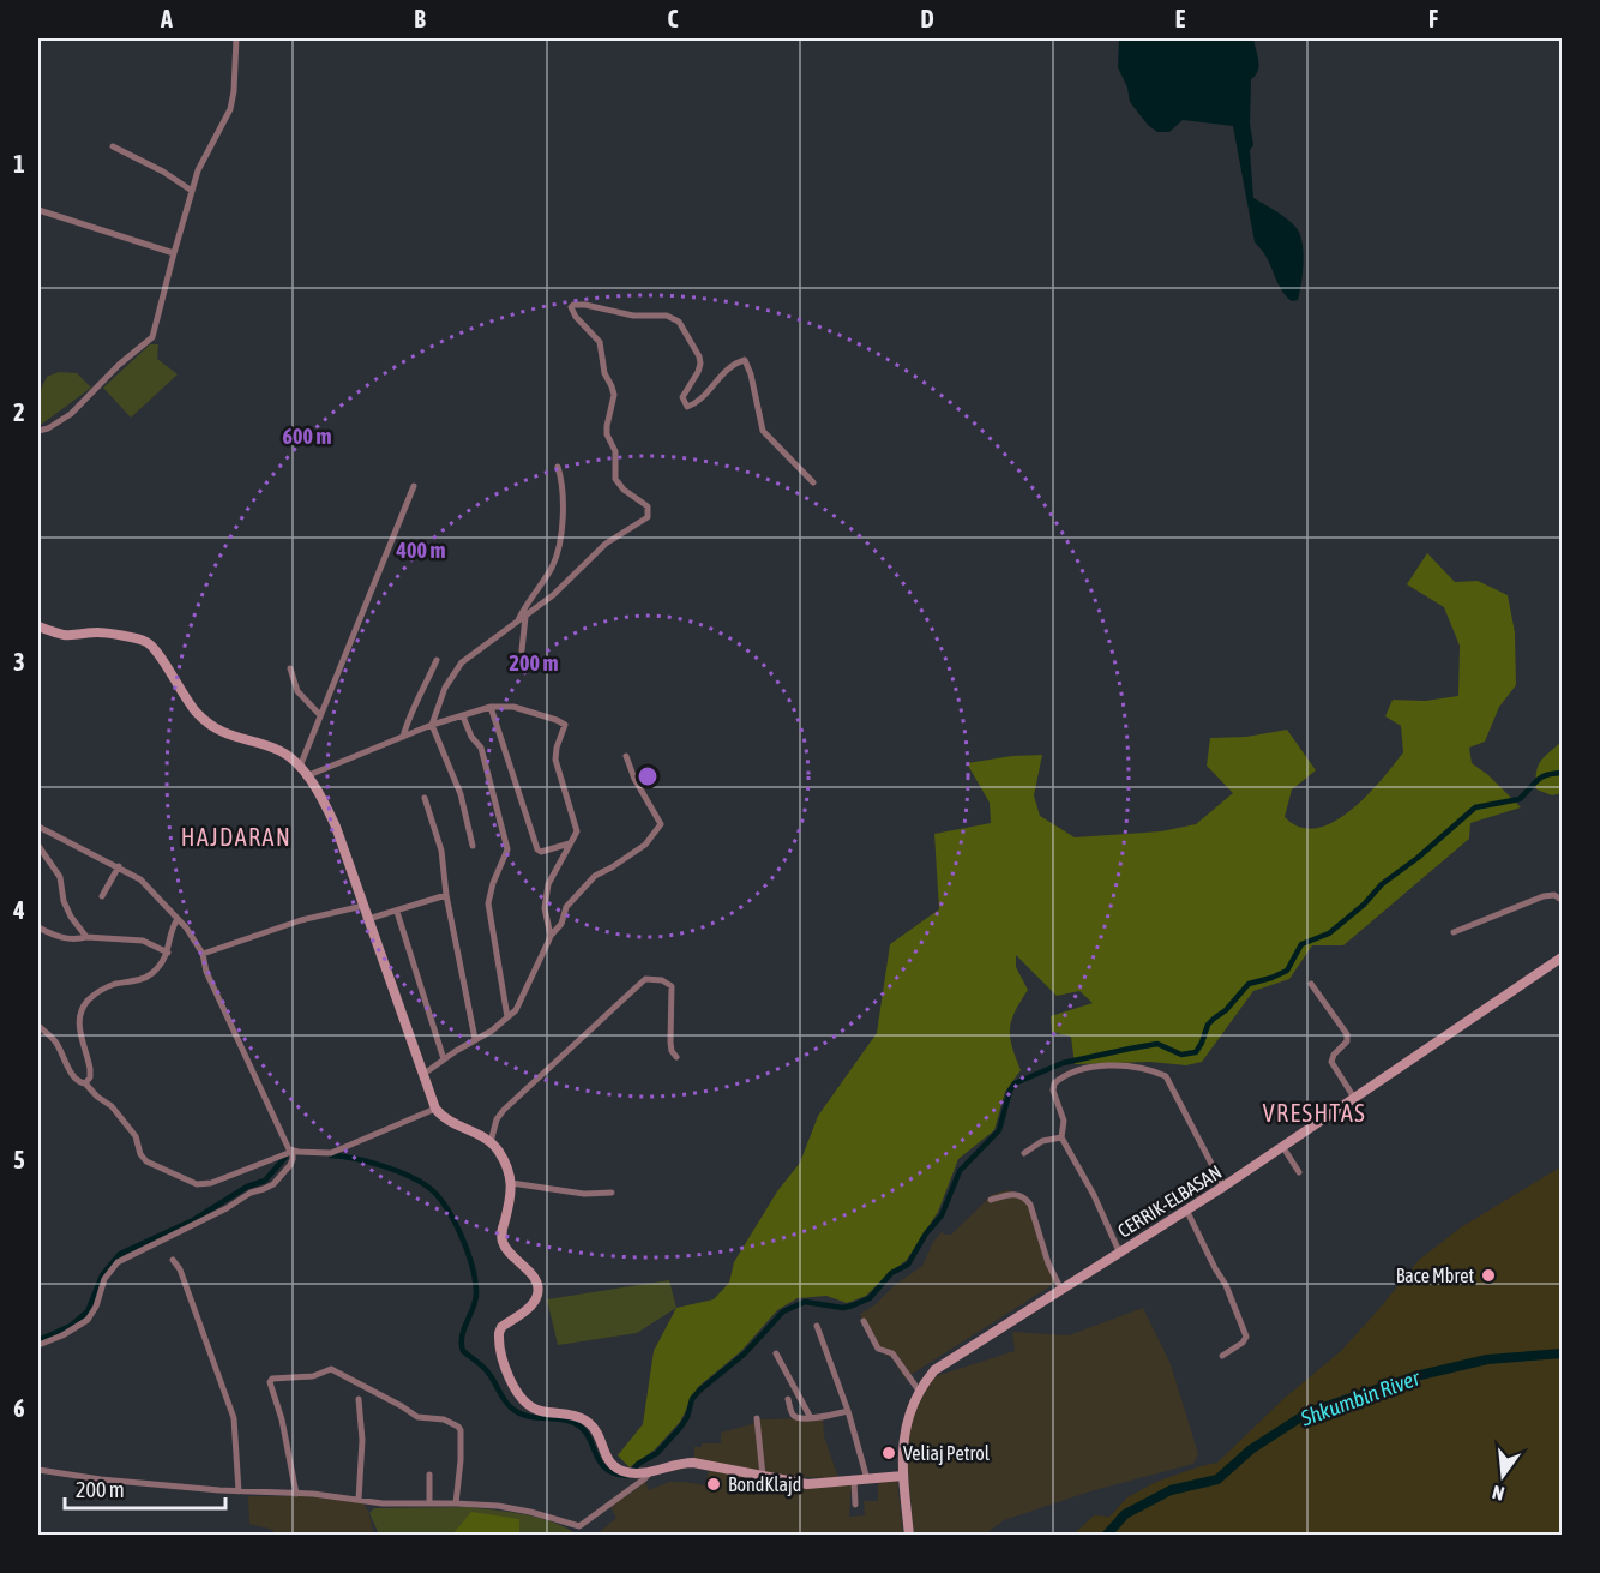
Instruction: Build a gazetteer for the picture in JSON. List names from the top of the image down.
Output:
{
  "streets": {
    "main road": ["CERRIK-ELBASAN"]
  },
  "districts": ["HAJDARAN", "VRESHTAS"],
  "water": ["Shkumbin River"],
  "places": ["Bace Mbret", "Veliaj Petrol", "BondKlajd"],
  "scale_bar": "200 m",
  "north": "bottom",
  "grid": {
    "columns": [
      "A",
      "B",
      "C",
      "D",
      "E",
      "F"
    ],
    "rows": [
      "1",
      "2",
      "3",
      "4",
      "5",
      "6"
    ]
  },
  "rings": ["600 m", "400 m", "200 m"]
}
